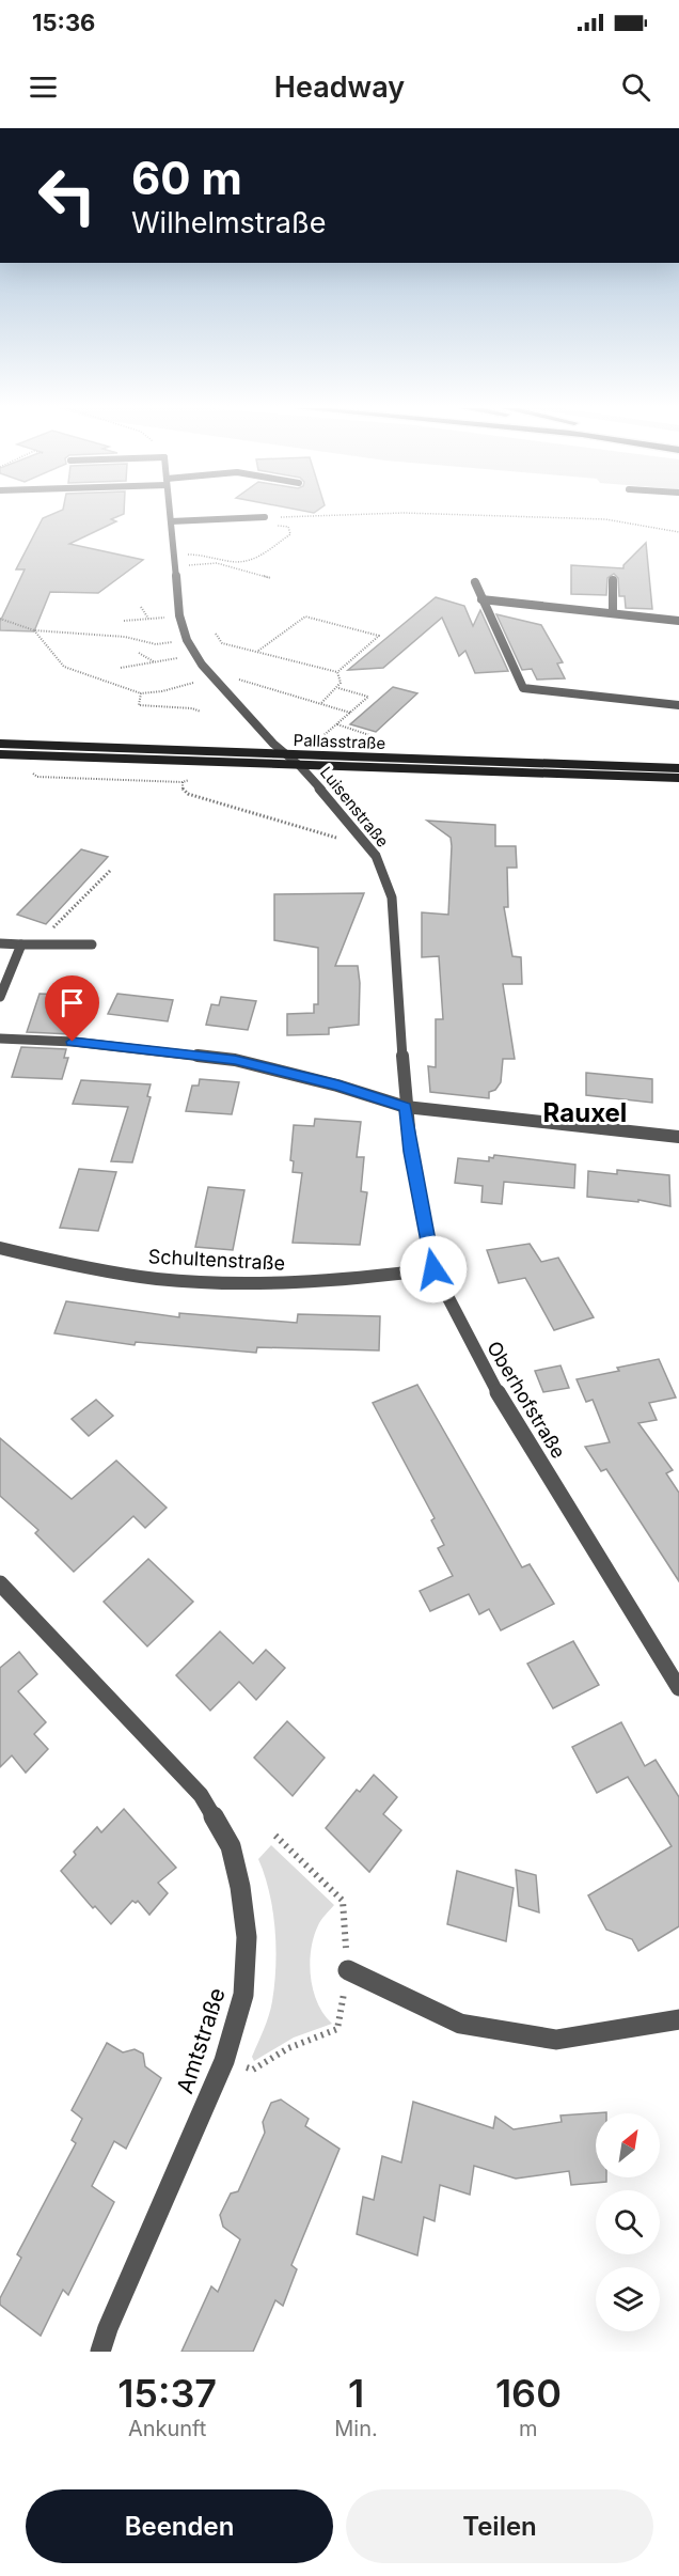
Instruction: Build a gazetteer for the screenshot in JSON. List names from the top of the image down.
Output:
{
  "streets": {
    "main road": ["Pallasstraße"],
    "street": [
      "Luisenstraße",
      "Schultenstraße",
      "Oberhofstraße",
      "Amtstraße"
    ]
  },
  "crossings": [
    ["Pallasstraße", "Luisenstraße"],
    ["Luisenstraße", "Oberhofstraße"],
    ["Schultenstraße", "Oberhofstraße"]
  ],
  "districts": ["Rauxel"],
  "north": "top right",
  "page": {
    "status": "15:36",
    "header": "Headway",
    "turn": ["60 m", "Wilhelmstraße"],
    "eta": [
      "15:37",
      "Ankunft",
      "1",
      "Min.",
      "160",
      "m"
    ],
    "buttons": ["Beenden", "Teilen"]
  }
}
